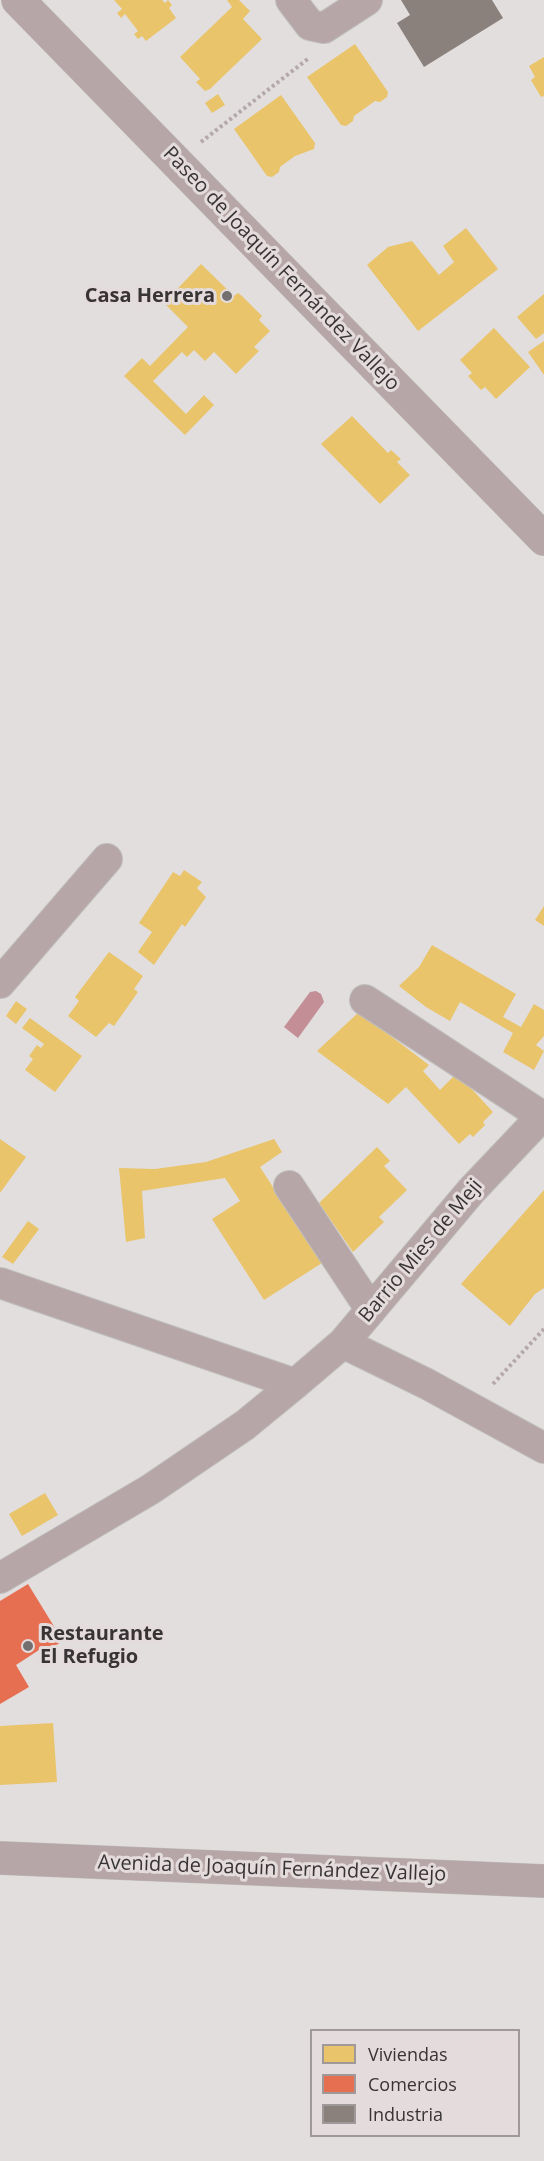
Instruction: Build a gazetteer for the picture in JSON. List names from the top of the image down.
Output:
{
  "streets": {
    "street": ["Paseo de Joaquín Fernández Vallejo", "Barrio Mies de Meji", "Avenida de Joaquín Fernández Vallejo"]
  },
  "places": ["Casa Herrera", "Restaurante El Refugio"],
  "legend": ["Viviendas", "Comercios", "Industria"]
}
